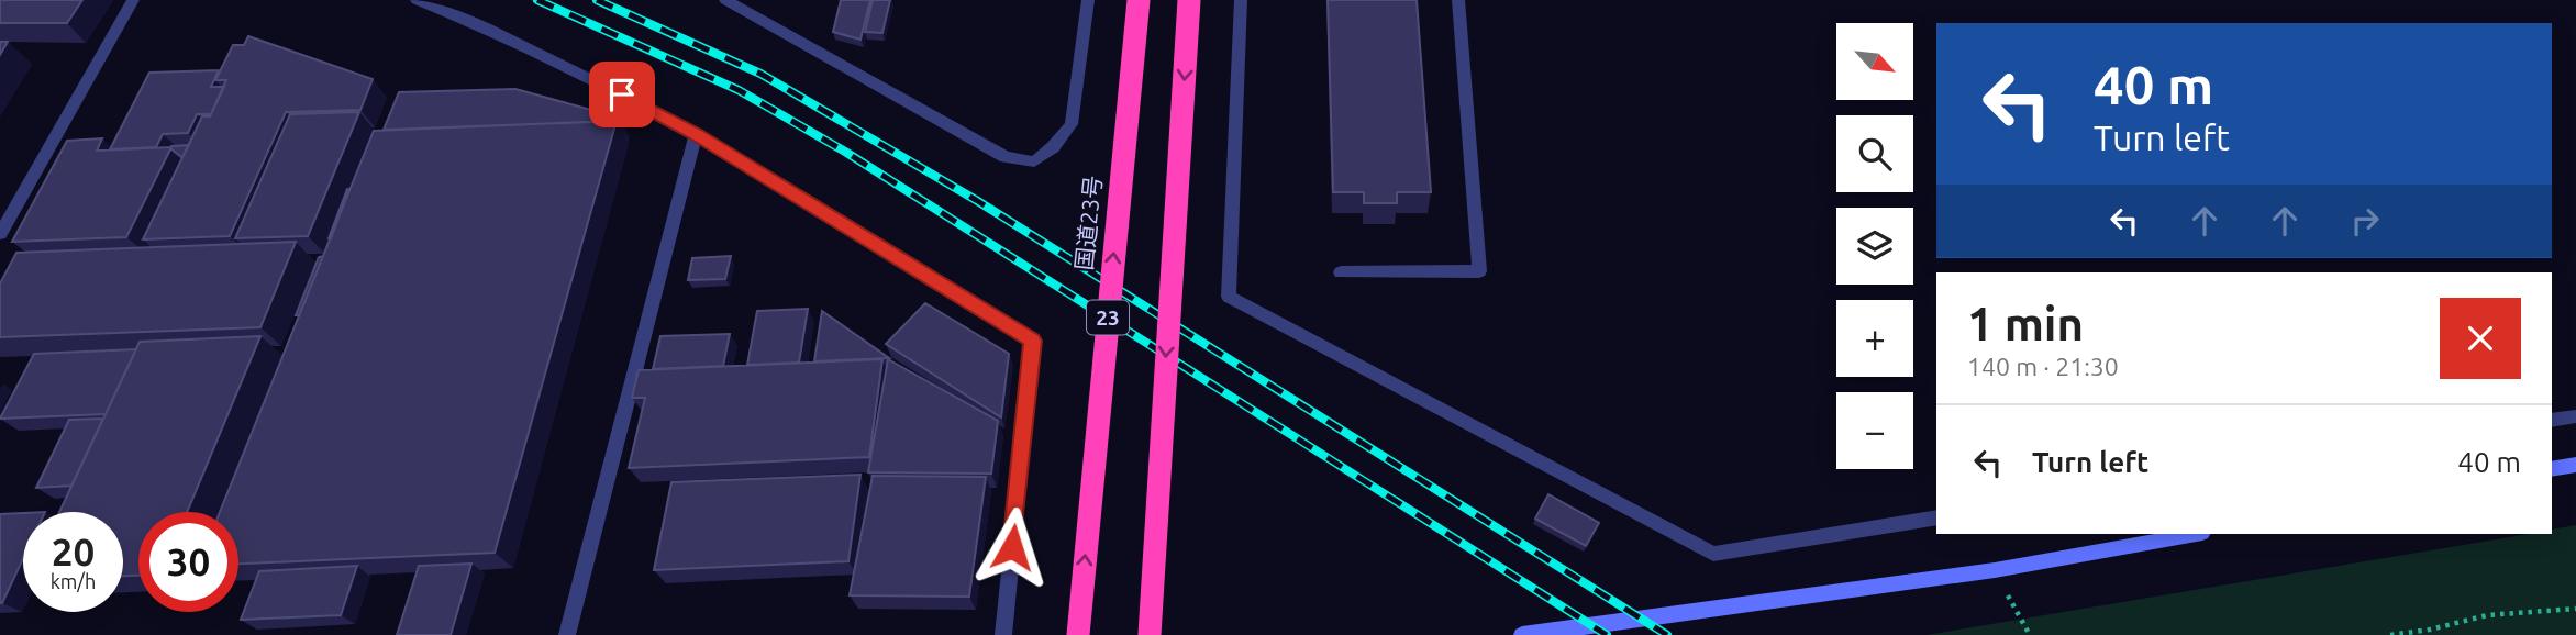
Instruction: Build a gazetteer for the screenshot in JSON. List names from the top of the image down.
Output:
{
  "streets": {
    "highway": ["国道23号", "23"]
  },
  "north": "bottom right",
  "page": {
    "map_buttons": ["+", "−"],
    "turn": ["40 m", "Turn left"],
    "heading": ["1 min", "140 m · 21:30"],
    "list": [
      {
        "name": "Turn left",
        "value": "40 m"
      }
    ],
    "speed": "20 km/h",
    "limit": "30"
  }
}
